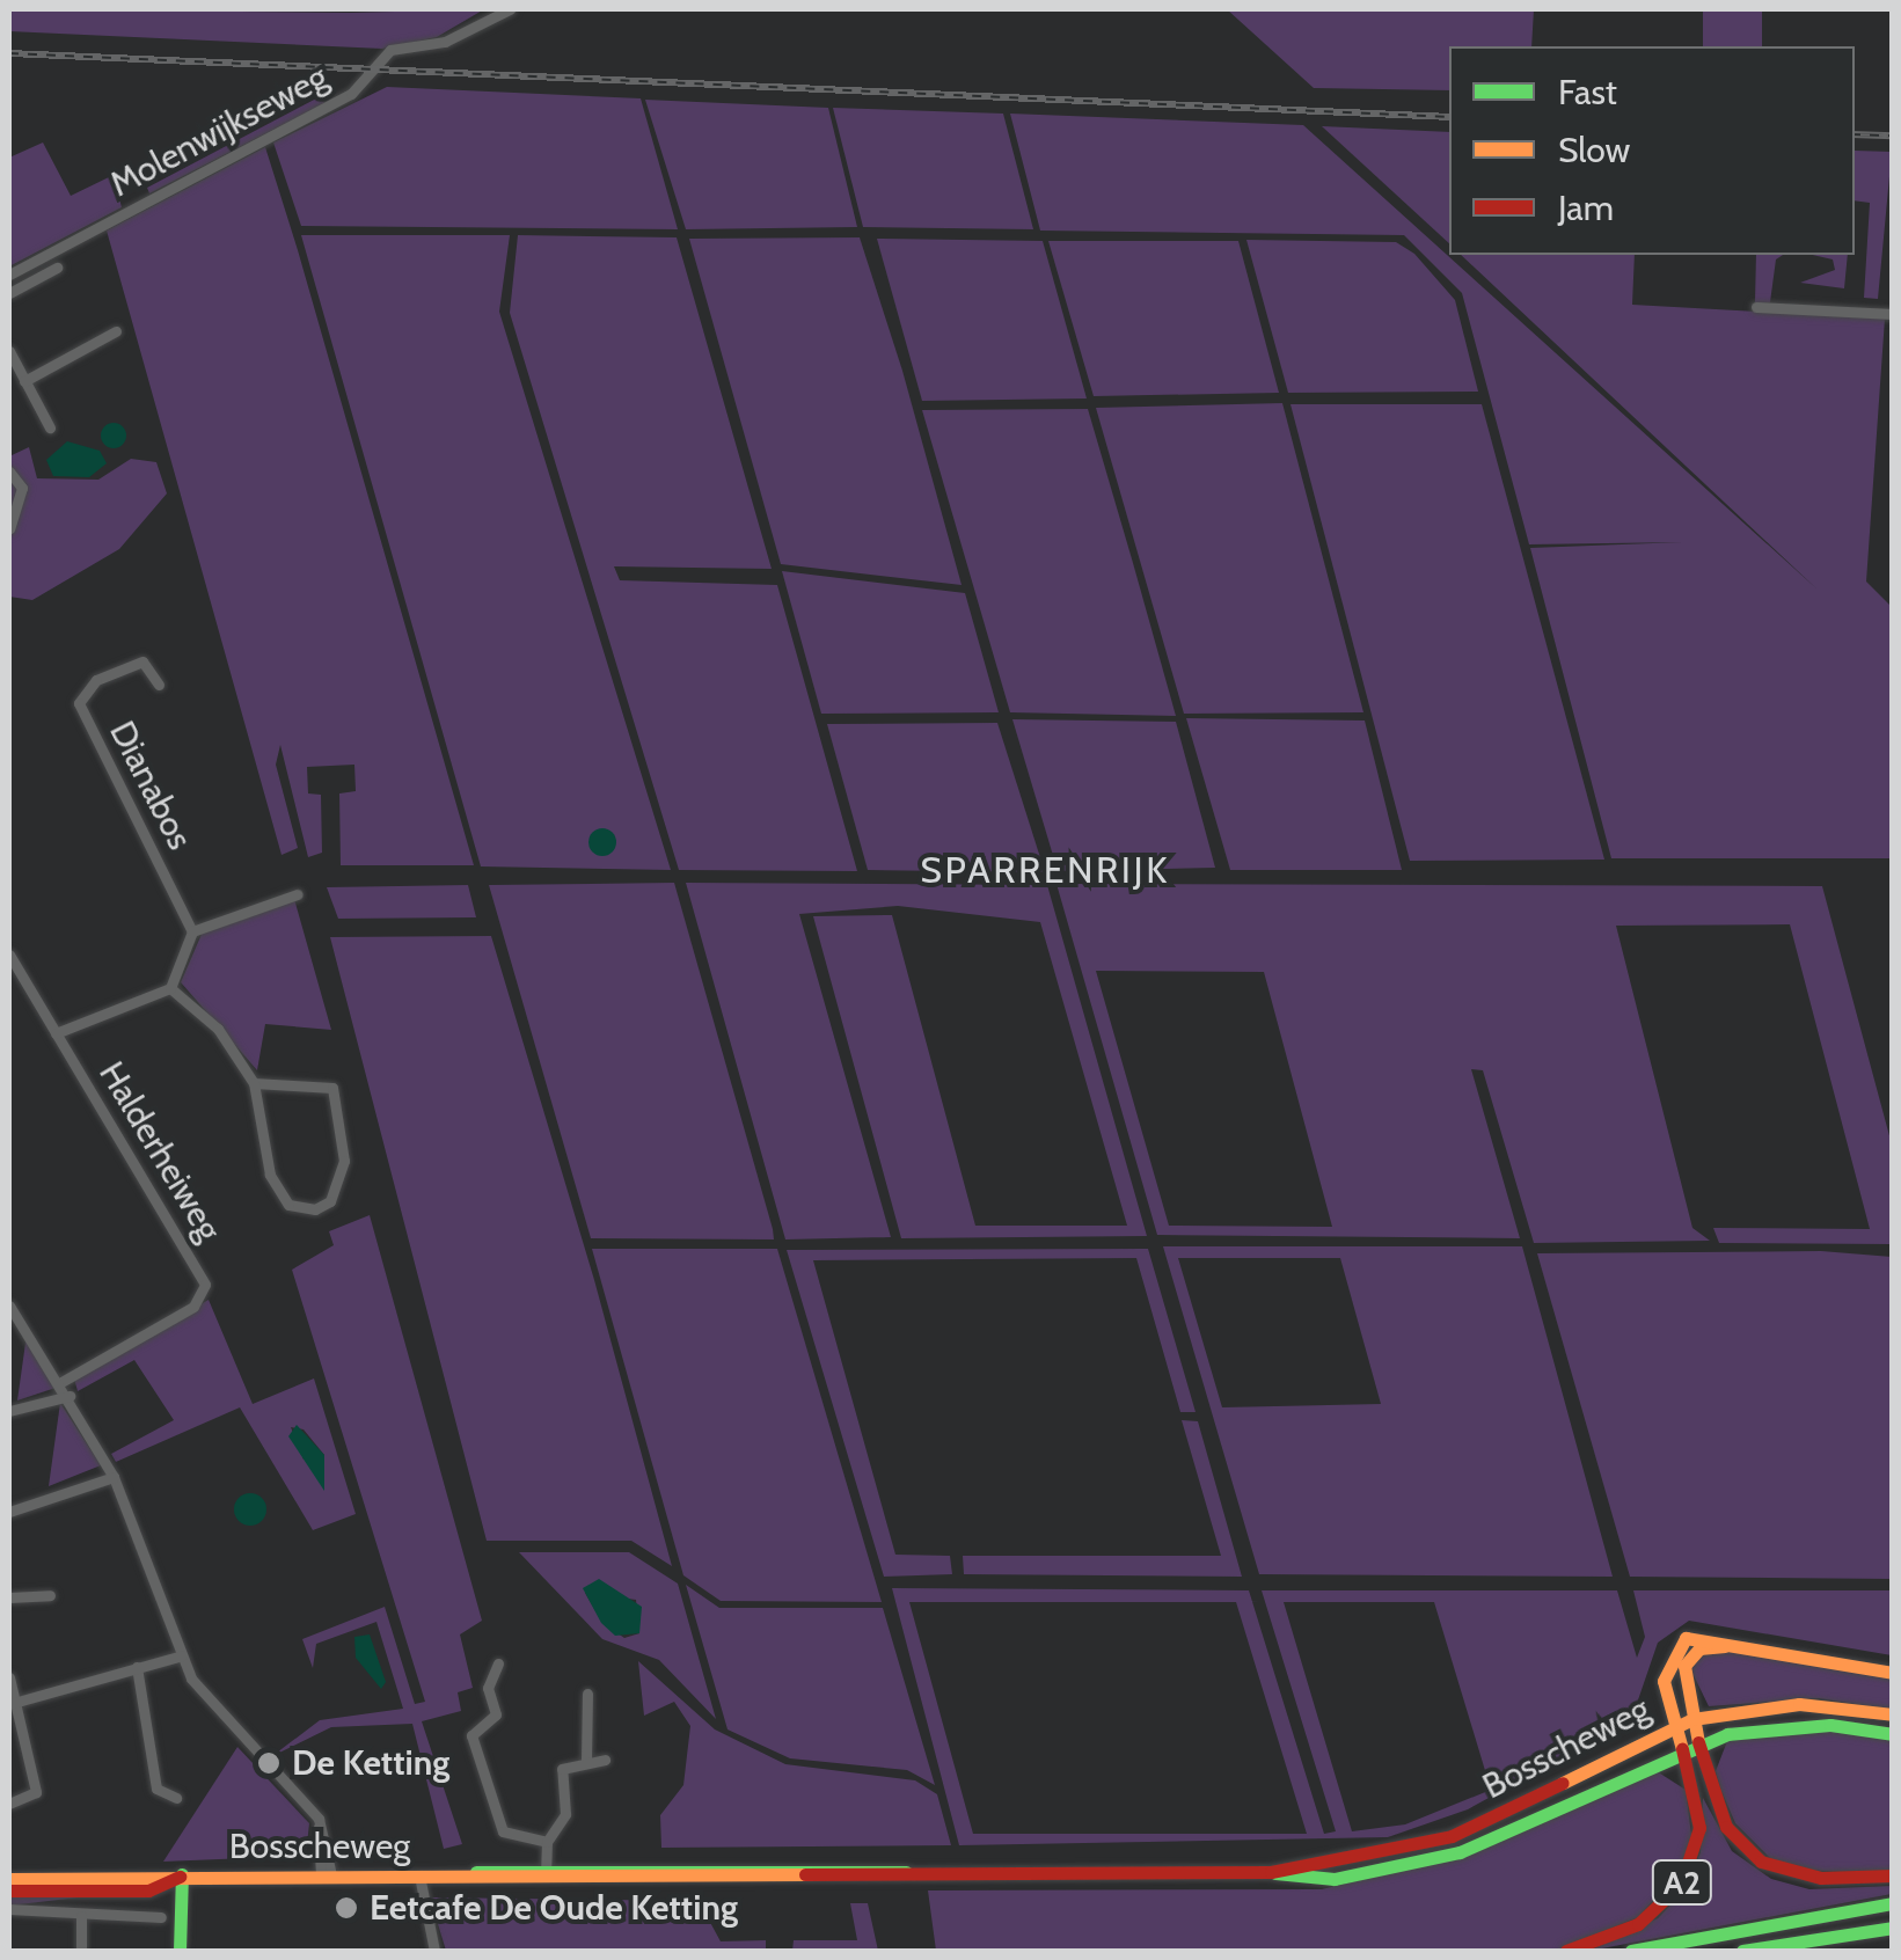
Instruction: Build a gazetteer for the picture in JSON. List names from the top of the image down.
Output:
{
  "streets": {
    "main road": ["Bosscheweg", "A2"],
    "street": ["Molenwijkseweg", "Dianabos", "Halderheiweg"]
  },
  "crossings": [
    ["Bosscheweg", "A2"]
  ],
  "districts": ["SPARRENRIJK"],
  "places": ["De Ketting", "Eetcafe De Oude Ketting"],
  "legend": ["Fast", "Slow", "Jam"]
}
